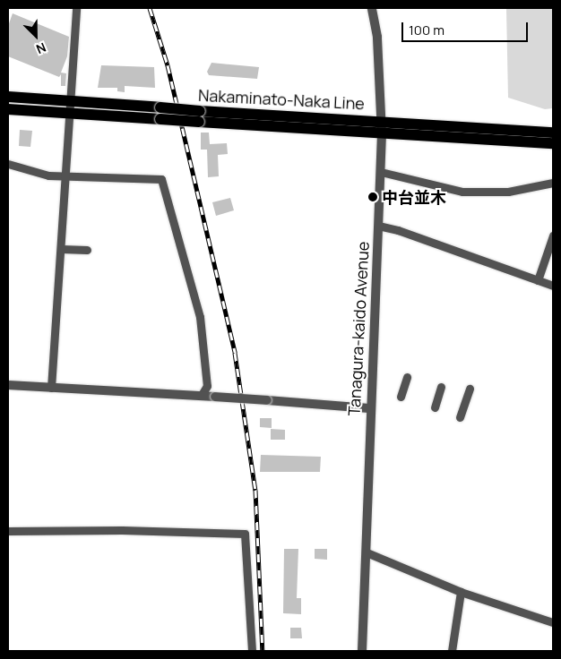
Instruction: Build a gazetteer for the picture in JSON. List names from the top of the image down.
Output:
{
  "streets": {
    "main road": ["Nakaminato-Naka Line"],
    "street": ["Tanagura-kaido Avenue"]
  },
  "crossings": [
    ["Nakaminato-Naka Line", "Tanagura-kaido Avenue"]
  ],
  "places": ["中台並木"],
  "scale_bar": "100 m",
  "north": "bottom right"
}
